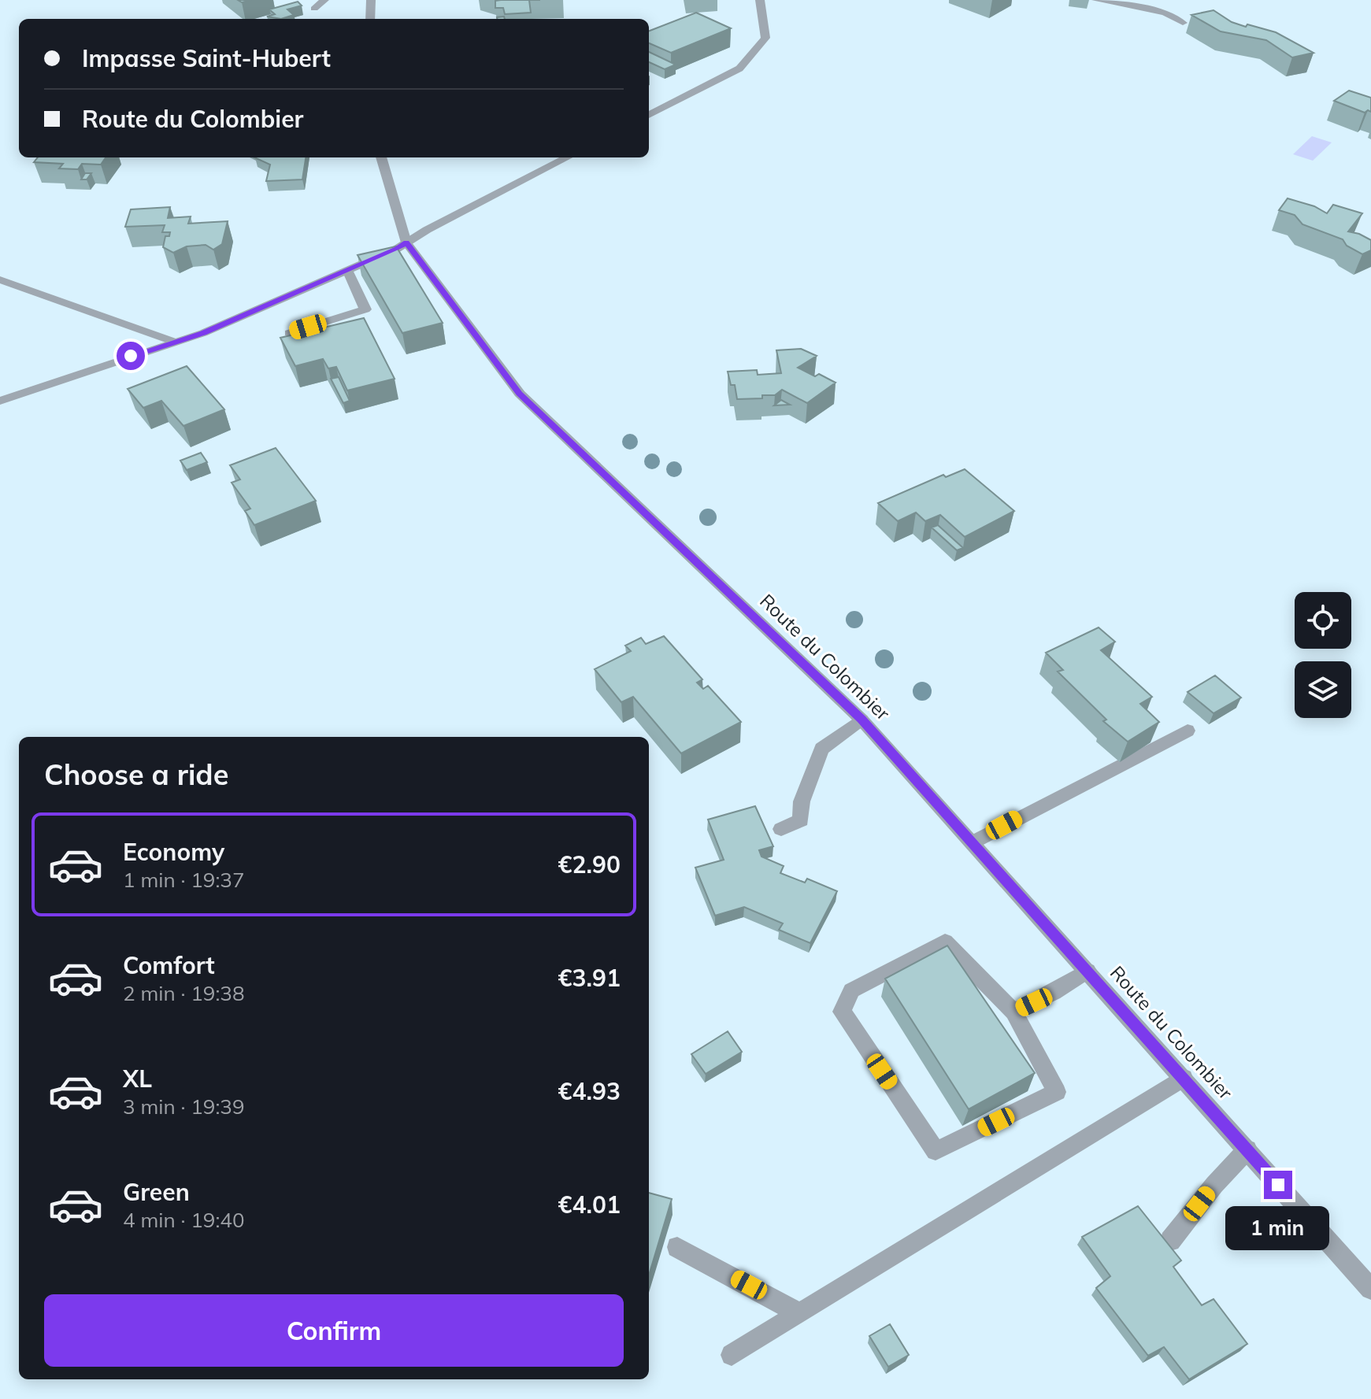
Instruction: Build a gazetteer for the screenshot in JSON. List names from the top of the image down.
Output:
{
  "streets": {
    "street": ["Route du Colombier"]
  },
  "page": {
    "banner": ["Impasse Saint-Hubert", "Route du Colombier"],
    "heading": "Choose a ride",
    "list": [
      {
        "name": "Economy",
        "note": "1 min · 19:37",
        "value": "€2.90"
      },
      {
        "name": "Comfort",
        "note": "2 min · 19:38",
        "value": "€3.91"
      },
      {
        "name": "XL",
        "note": "3 min · 19:39",
        "value": "€4.93"
      },
      {
        "name": "Green",
        "note": "4 min · 19:40",
        "value": "€4.01"
      }
    ],
    "bubble": "1 min",
    "buttons": "Confirm"
  }
}
